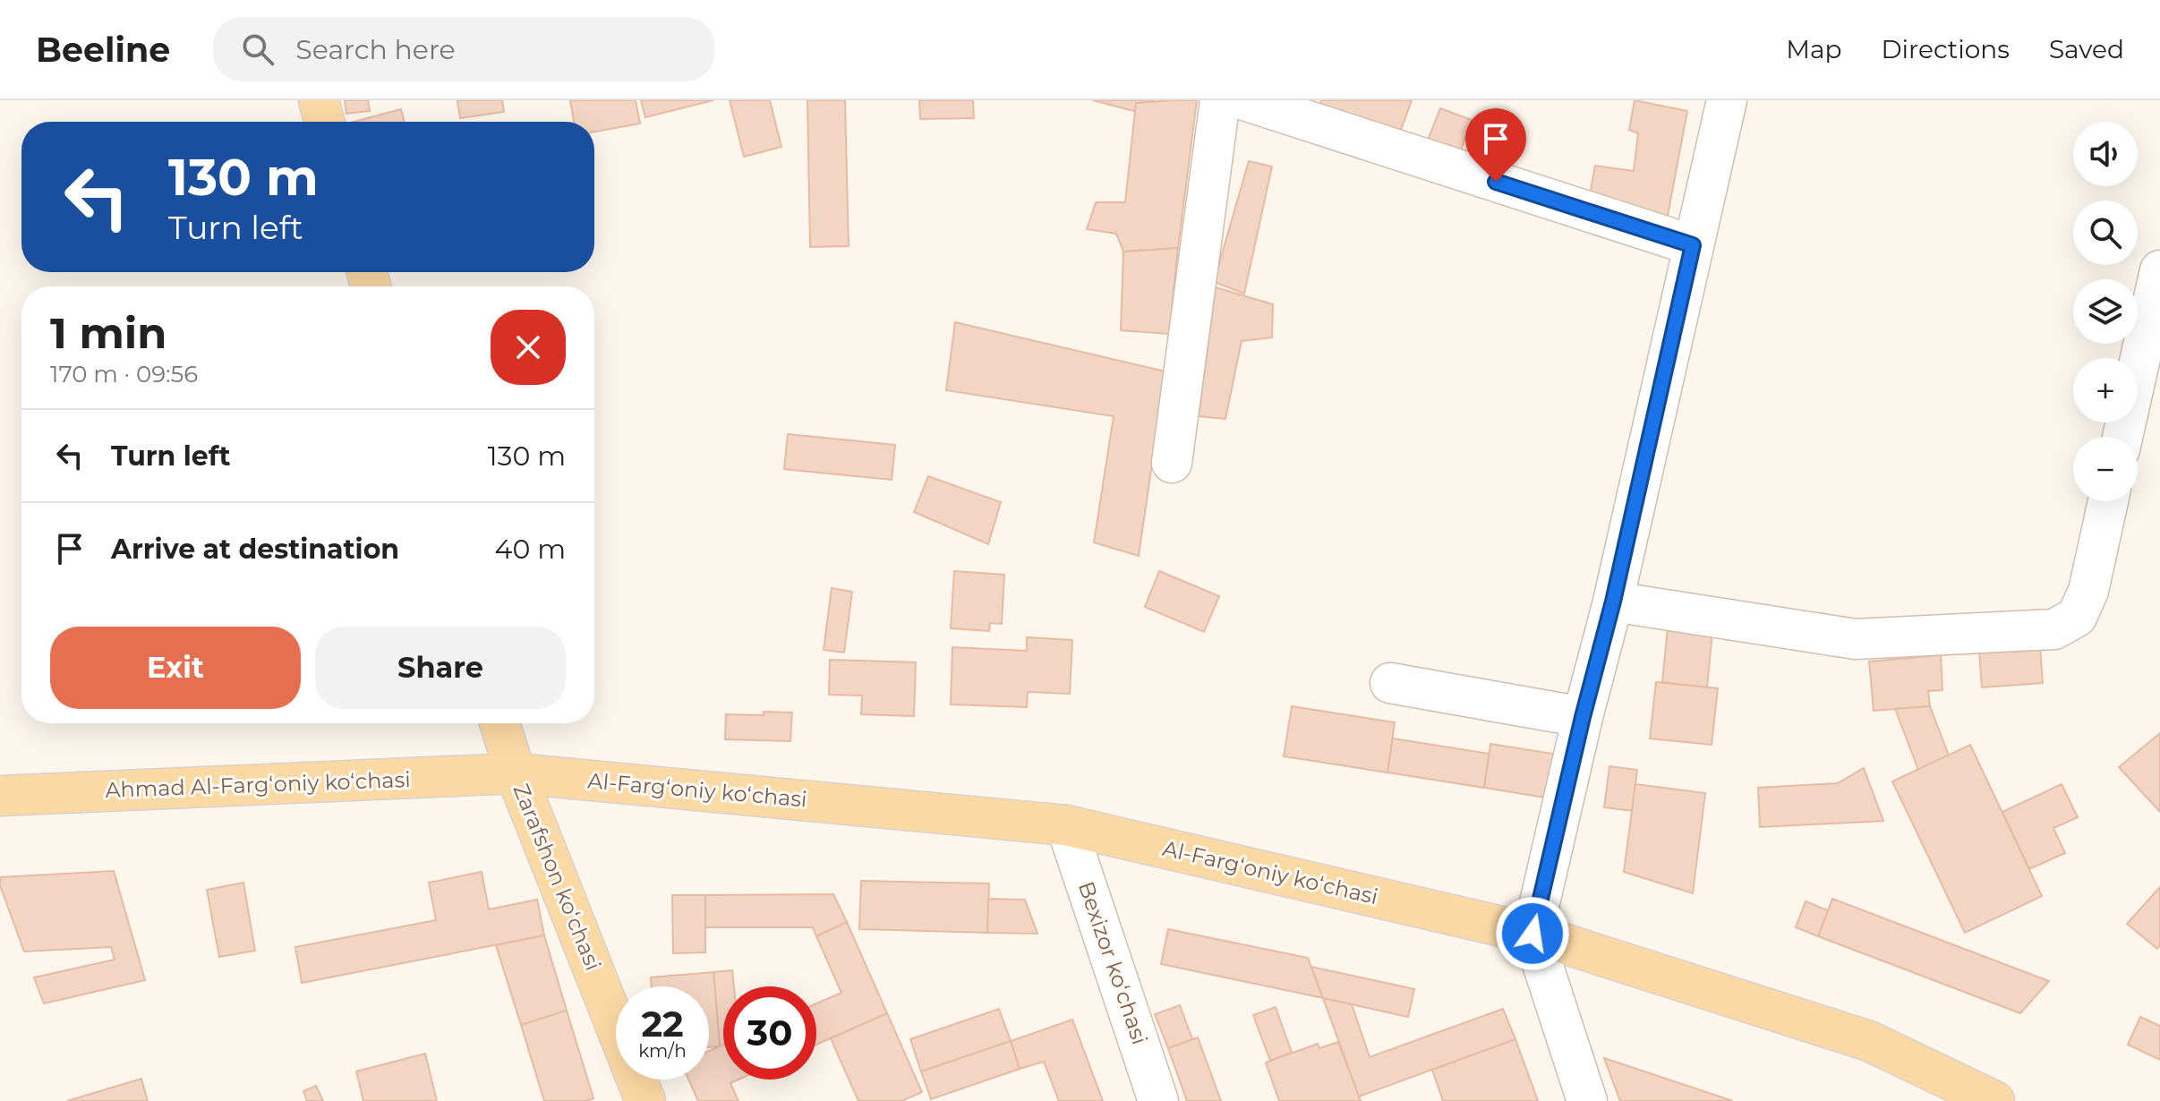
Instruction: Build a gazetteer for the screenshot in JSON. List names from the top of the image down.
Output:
{
  "streets": {
    "main road": ["Ahmad Al-Fargʻoniy koʻchasi", "Al-Fargʻoniy koʻchasi", "Zarafshon koʻchasi"],
    "street": ["Bexizor koʻchasi"]
  },
  "crossings": [
    ["Ahmad Al-Fargʻoniy koʻchasi", "Al-Fargʻoniy koʻchasi"],
    ["Ahmad Al-Fargʻoniy koʻchasi", "Zarafshon koʻchasi"],
    ["Al-Fargʻoniy koʻchasi", "Zarafshon koʻchasi"],
    ["Al-Fargʻoniy koʻchasi", "Bexizor koʻchasi"]
  ],
  "page": {
    "header": "Beeline",
    "search": "Search here",
    "nav": ["Map", "Directions", "Saved"],
    "map_buttons": ["+", "−"],
    "turn": ["130 m", "Turn left"],
    "heading": ["1 min", "170 m · 09:56"],
    "list": [
      {
        "name": "Turn left",
        "value": "130 m"
      },
      {
        "name": "Arrive at destination",
        "value": "40 m"
      }
    ],
    "buttons": ["Exit", "Share"],
    "speed": "22 km/h",
    "limit": "30"
  }
}
